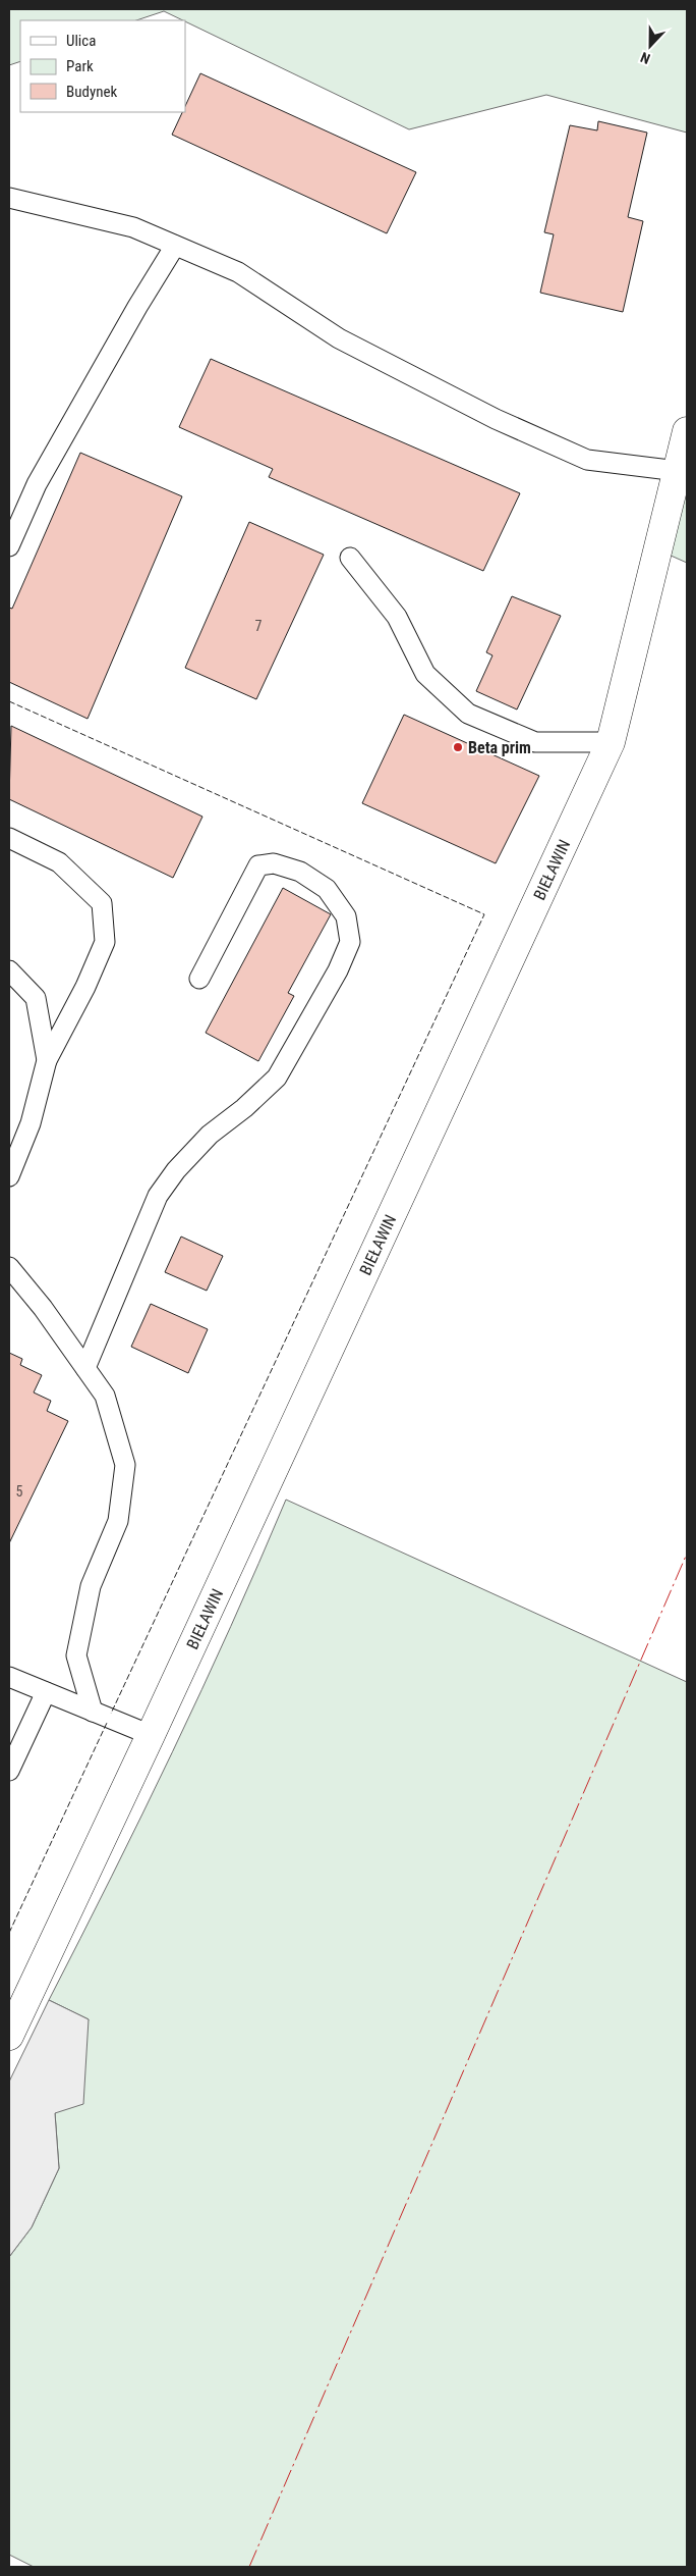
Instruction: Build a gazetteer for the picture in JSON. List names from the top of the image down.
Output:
{
  "streets": {
    "street": ["BIEŁAWIN"]
  },
  "places": ["Beta prim"],
  "house_numbers": ["7", "5"],
  "legend": ["Ulica", "Park", "Budynek"],
  "north": "bottom"
}
